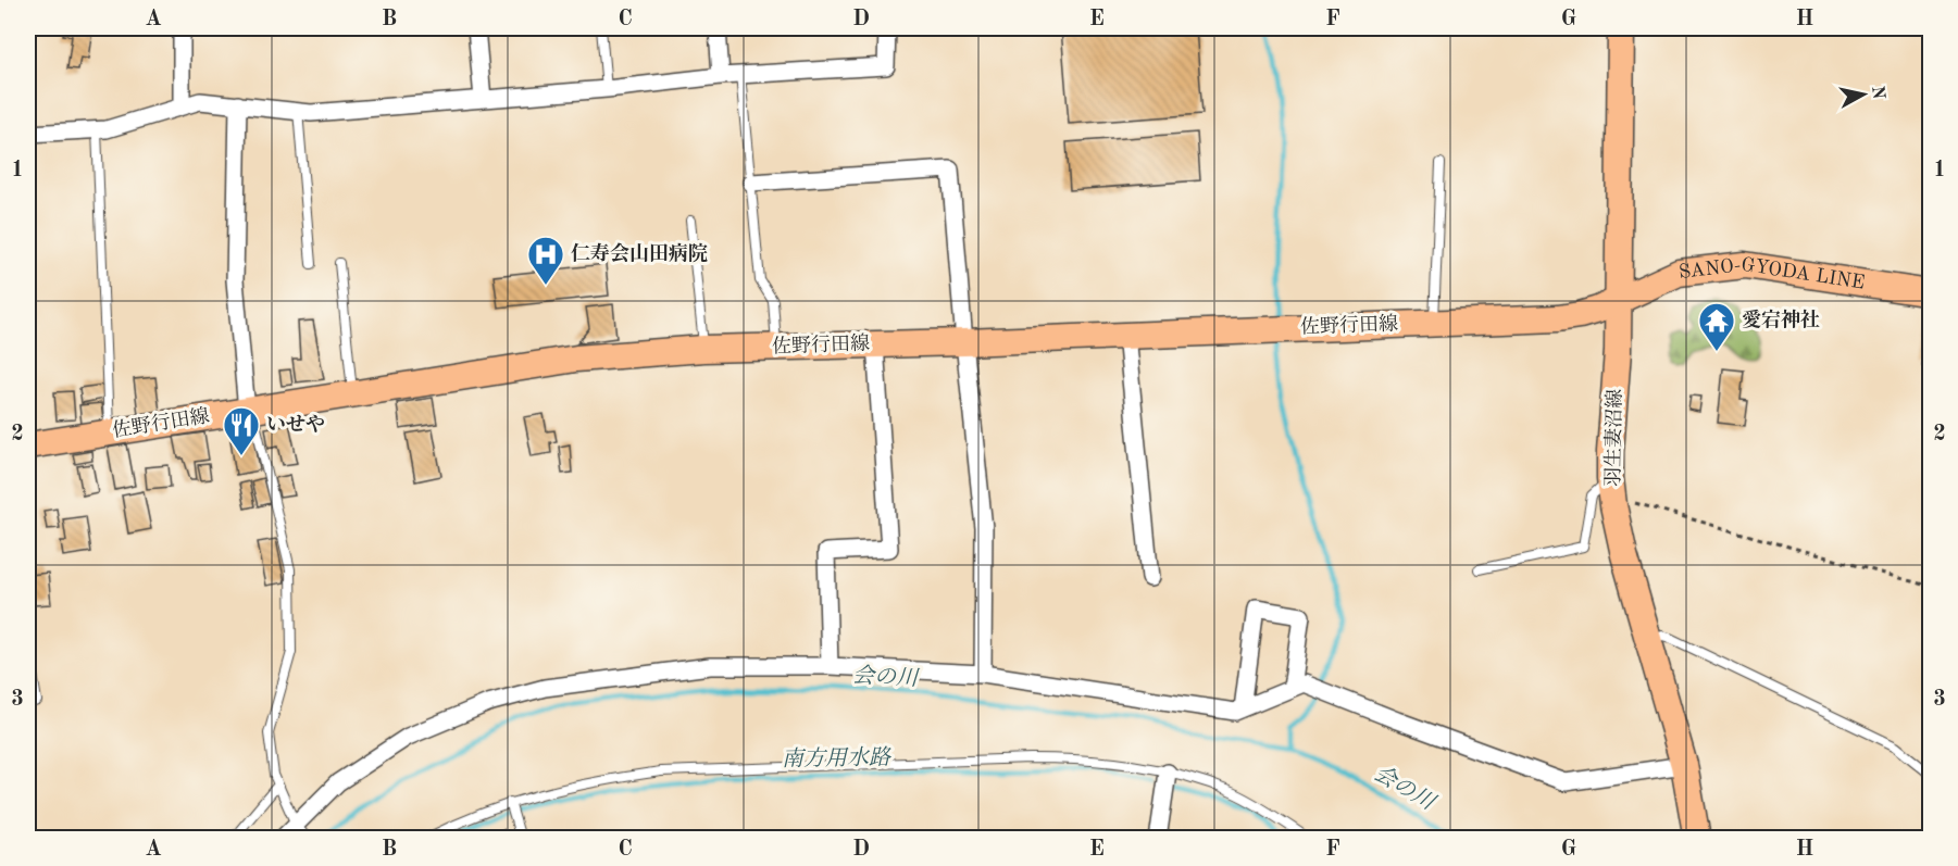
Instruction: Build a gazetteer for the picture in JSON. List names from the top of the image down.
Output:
{
  "streets": {
    "main road": ["SANO-GYODA LINE", "佐野行田線", "羽生妻沼線"]
  },
  "crossings": [
    ["SANO-GYODA LINE", "佐野行田線"],
    ["SANO-GYODA LINE", "羽生妻沼線"],
    ["佐野行田線", "羽生妻沼線"]
  ],
  "water": ["会の川", "南方用水路"],
  "places": {
    "hospital": ["仁寿会山田病院"],
    "temple": ["愛宕神社"],
    "restaurant": ["いせや"]
  },
  "north": "right",
  "grid": {
    "columns": [
      "A",
      "B",
      "C",
      "D",
      "E",
      "F",
      "G",
      "H"
    ],
    "rows": ["1", "2", "3"]
  }
}
